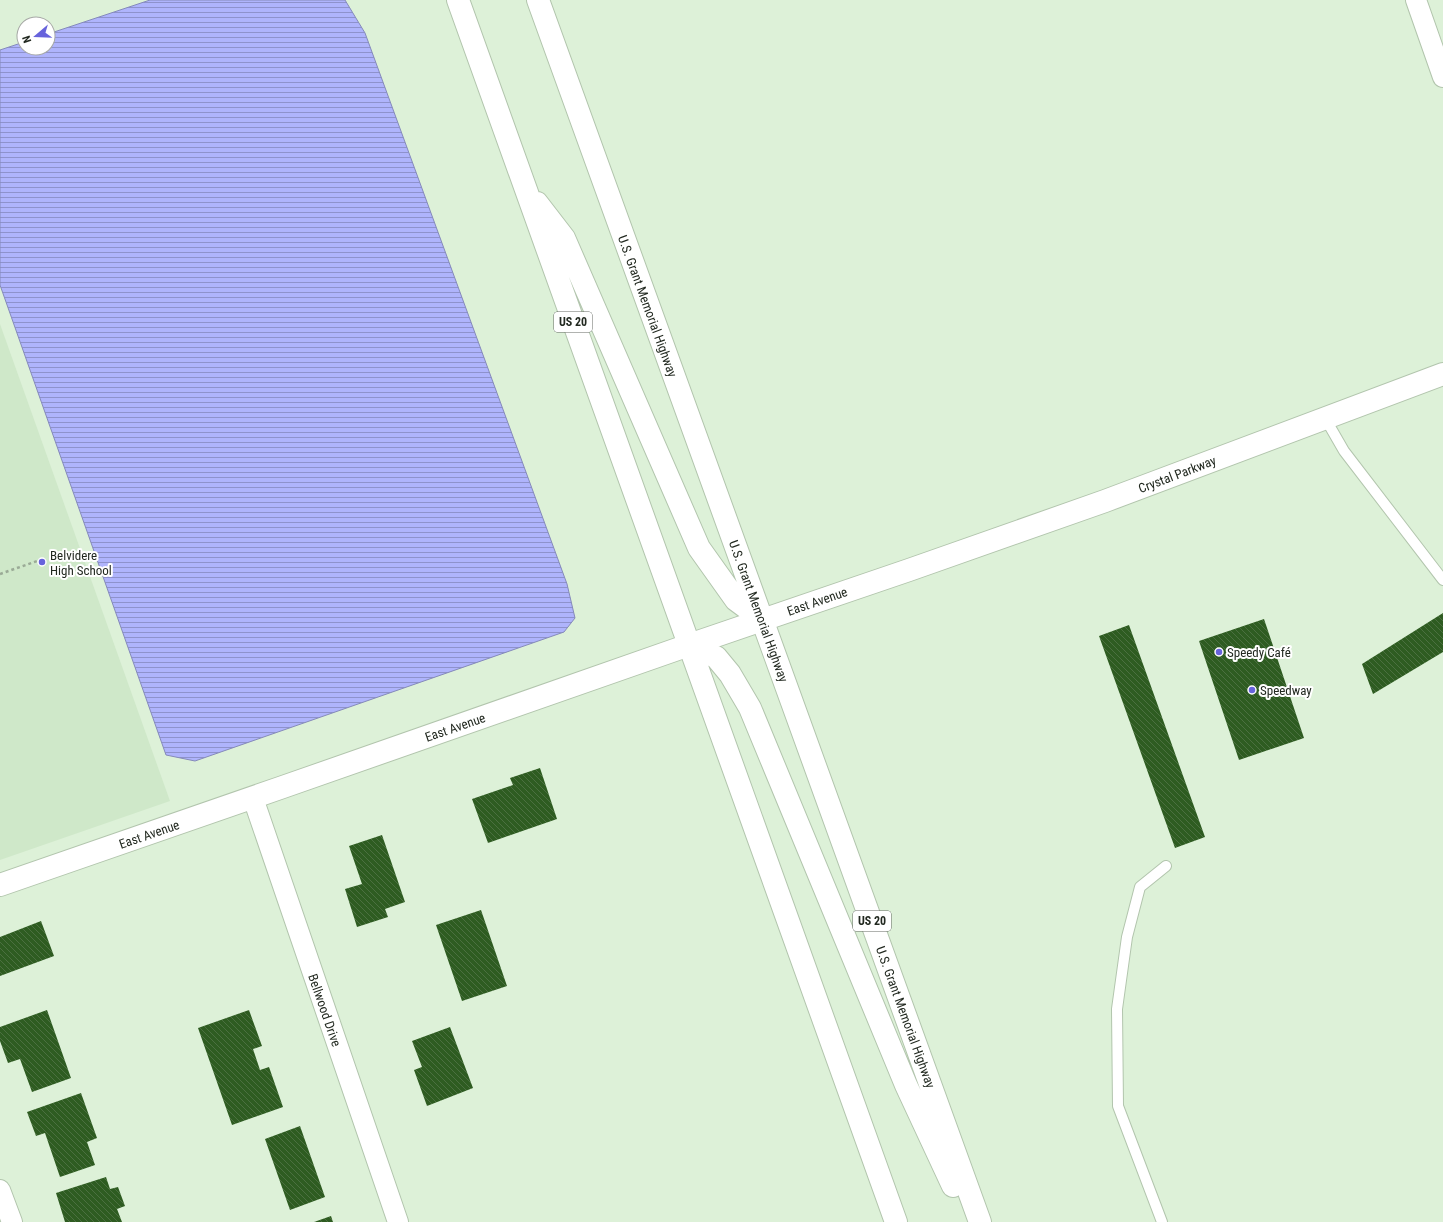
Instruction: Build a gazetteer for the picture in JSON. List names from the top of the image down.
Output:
{
  "streets": {
    "main road": [
      "U.S. Grant Memorial Highway",
      "US 20",
      "Crystal Parkway",
      "East Avenue"
    ],
    "street": ["Bellwood Drive"]
  },
  "crossings": [
    ["U.S. Grant Memorial Highway", "East Avenue"],
    ["US 20", "East Avenue"],
    ["Crystal Parkway", "East Avenue"],
    ["East Avenue", "Bellwood Drive"]
  ],
  "places": ["Belvidere High School", "Speedy Café", "Speedway"],
  "north": "left"
}
